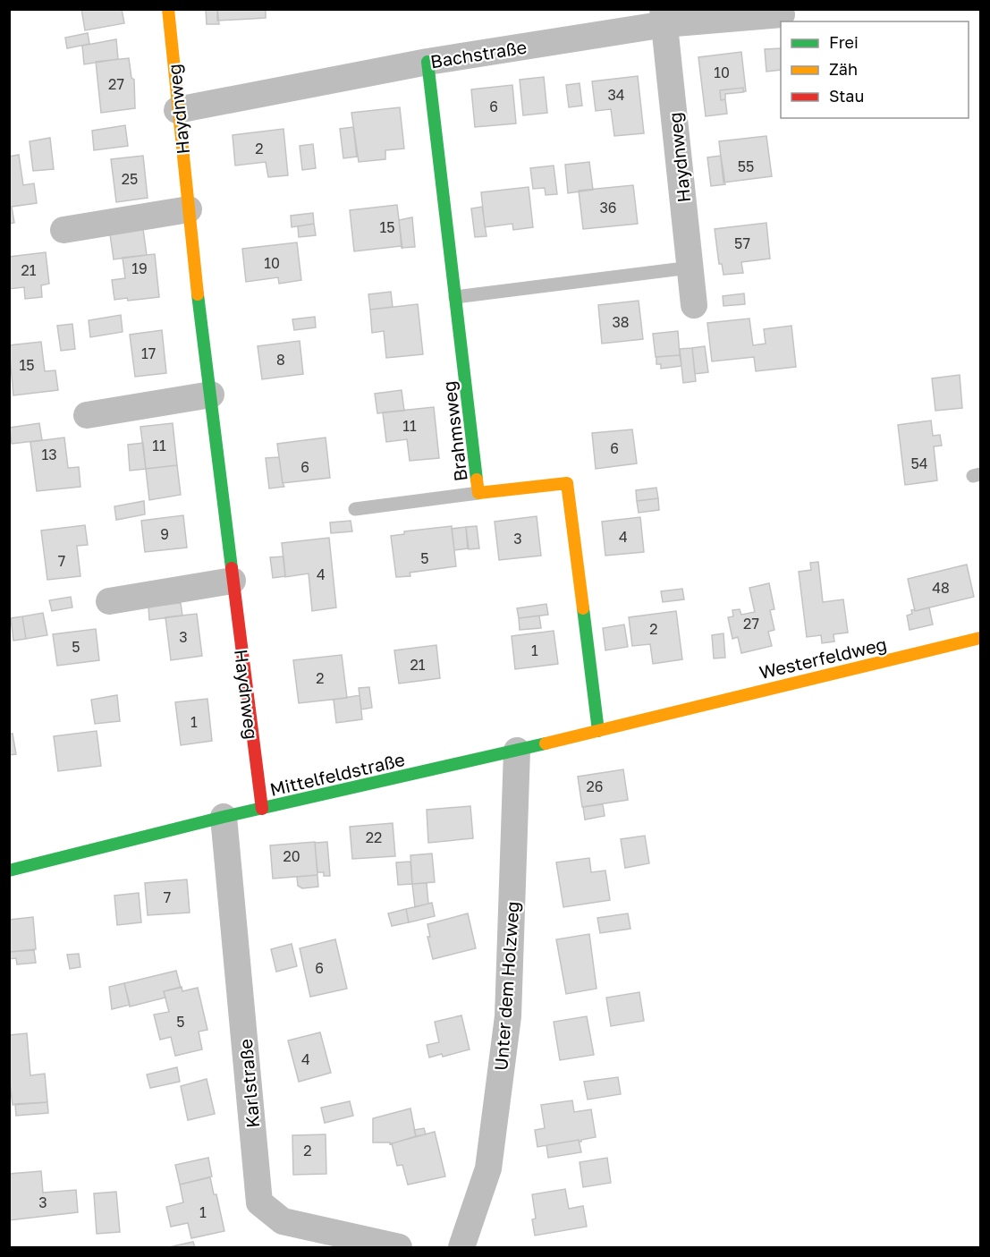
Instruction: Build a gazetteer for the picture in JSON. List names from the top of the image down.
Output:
{
  "streets": {
    "street": [
      "Bachstraße",
      "Haydnweg",
      "Brahmsweg",
      "Westerfeldweg",
      "Mittelfeldstraße",
      "Unter dem Holzweg",
      "Karlstraße"
    ]
  },
  "crossings": [
    ["Bachstraße", "Haydnweg"],
    ["Bachstraße", "Brahmsweg"],
    ["Haydnweg", "Mittelfeldstraße"],
    ["Brahmsweg", "Mittelfeldstraße"],
    ["Westerfeldweg", "Mittelfeldstraße"],
    ["Mittelfeldstraße", "Unter dem Holzweg"],
    ["Mittelfeldstraße", "Karlstraße"]
  ],
  "house_numbers": [
    "10",
    "27",
    "34",
    "6",
    "2",
    "55",
    "25",
    "36",
    "15",
    "57",
    "10",
    "19",
    "21",
    "38",
    "17",
    "8",
    "15",
    "11",
    "11",
    "6",
    "13",
    "54",
    "6",
    "9",
    "4",
    "3",
    "5",
    "7",
    "4",
    "48",
    "27",
    "2",
    "3",
    "5",
    "1",
    "21",
    "2",
    "1",
    "26",
    "22",
    "20",
    "7",
    "6",
    "5",
    "4",
    "2",
    "3",
    "1"
  ],
  "legend": ["Frei", "Zäh", "Stau"]
}
